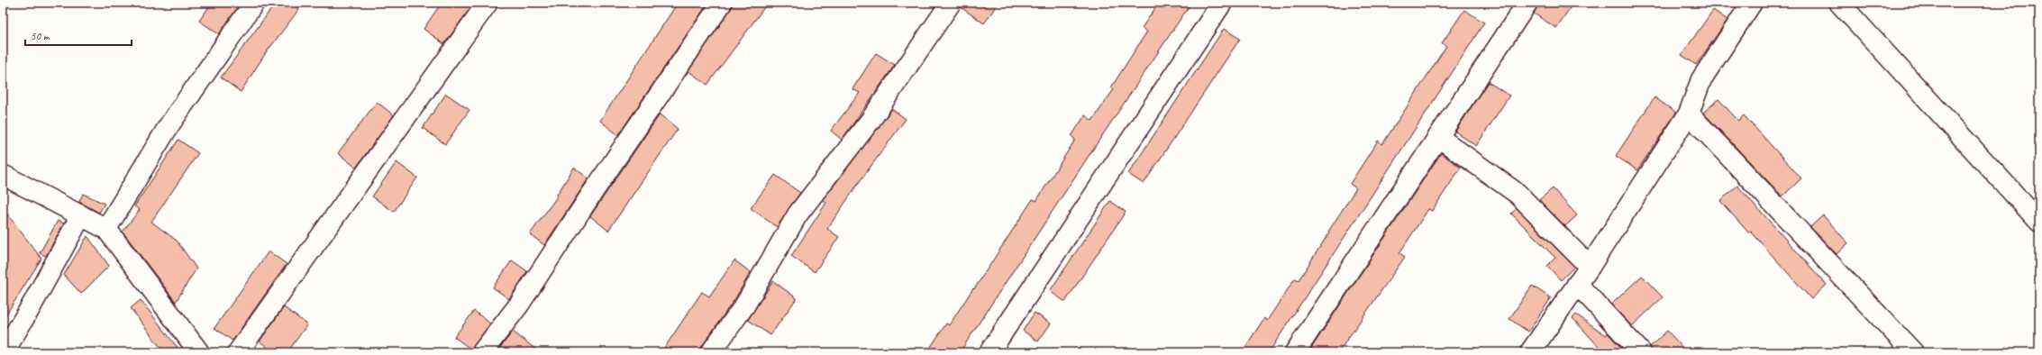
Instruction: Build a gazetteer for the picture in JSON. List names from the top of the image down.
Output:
{
  "scale_bar": "50 m"
}
